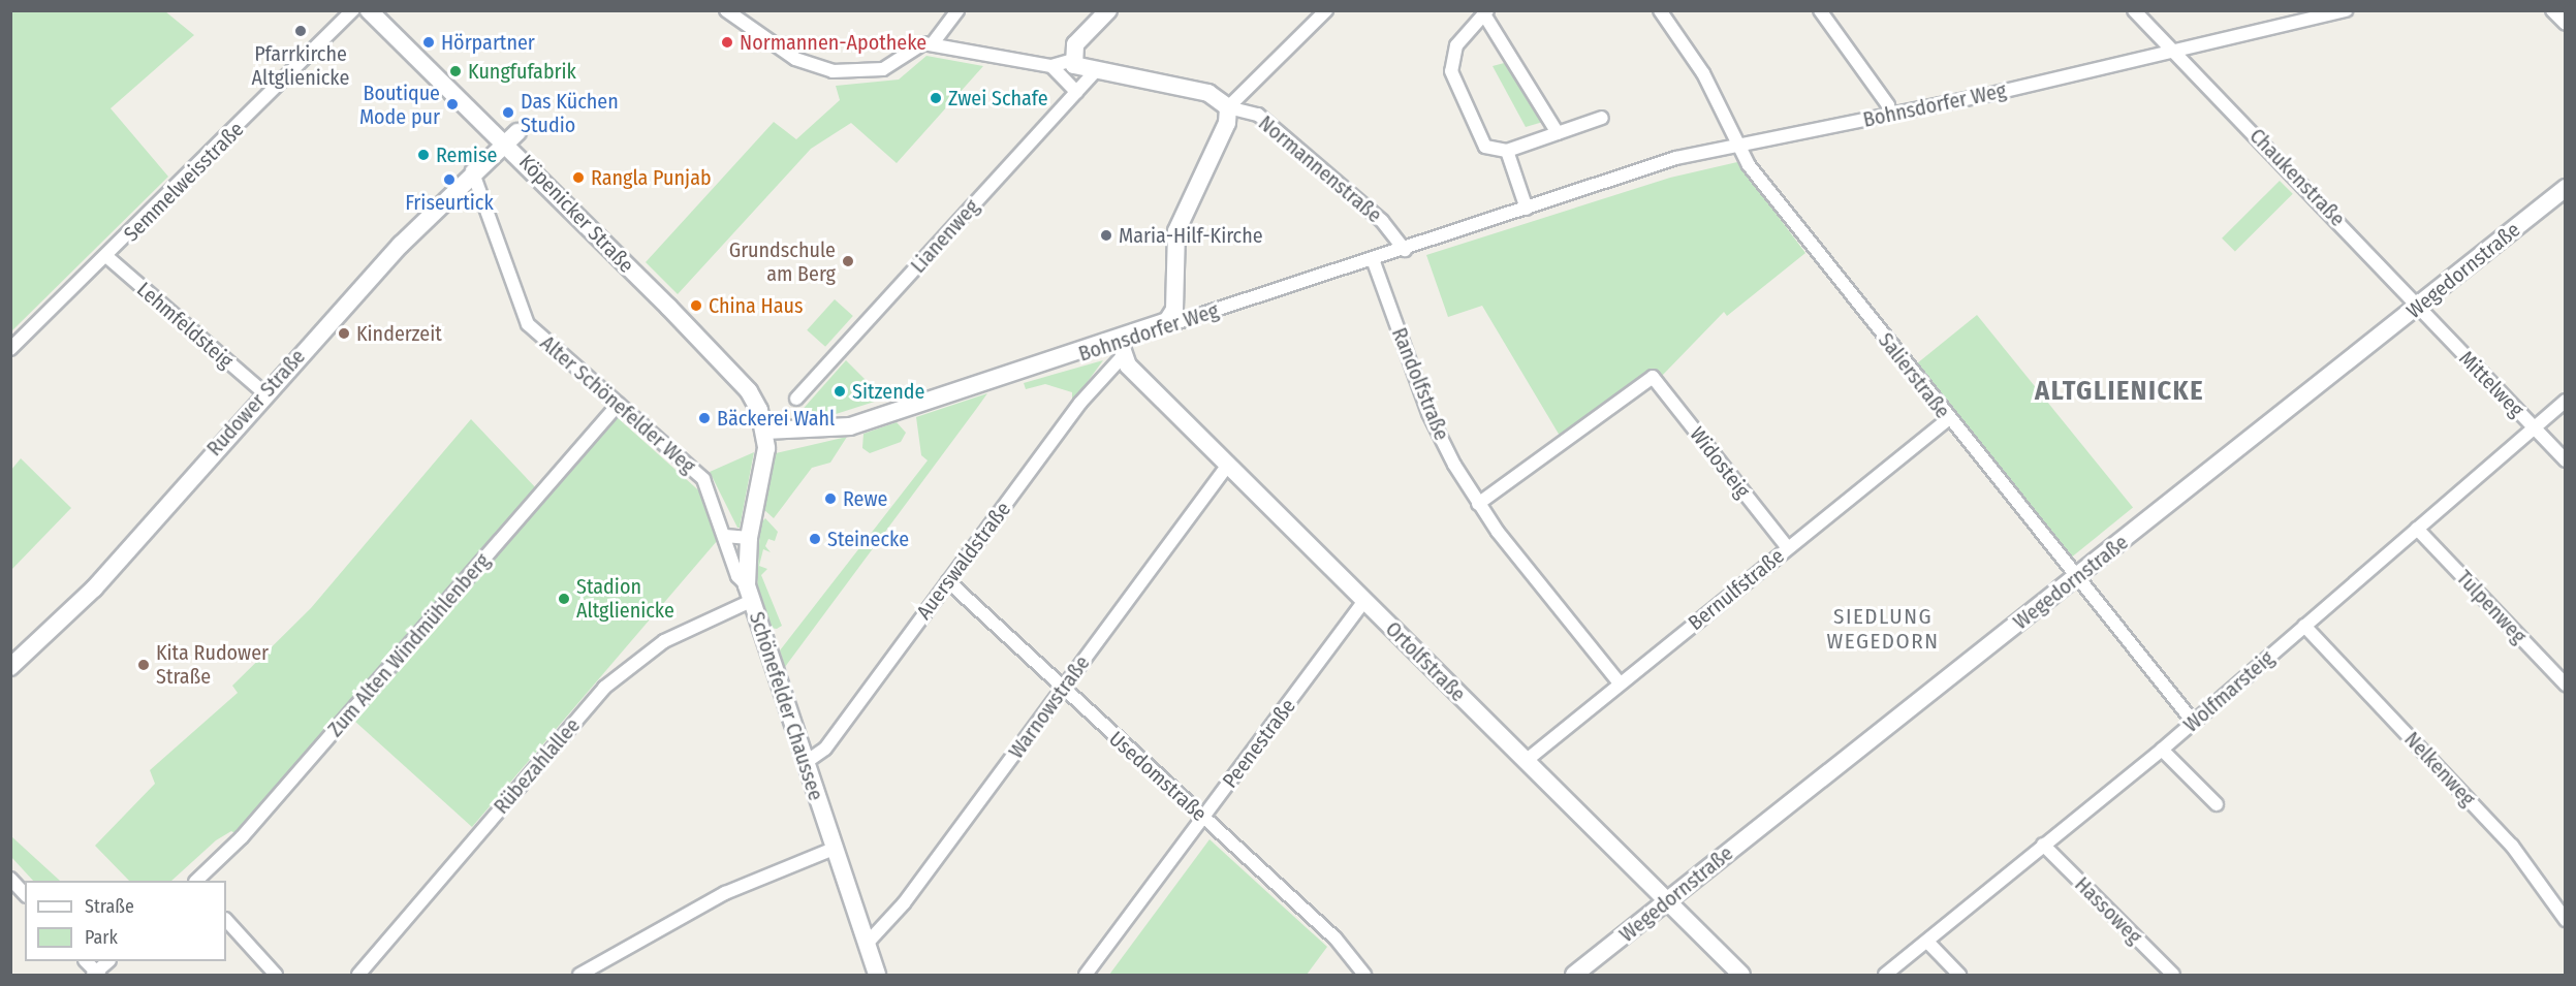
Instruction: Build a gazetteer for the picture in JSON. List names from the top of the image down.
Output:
{
  "streets": {
    "street": [
      "Bohnsdorfer Weg",
      "Normannenstraße",
      "Chaukenstraße",
      "Semmelweisstraße",
      "Köpenicker Straße",
      "Lianenweg",
      "Wegedornstraße",
      "Lehmfeldsteig",
      "Salierstraße",
      "Randolfstraße",
      "Mittelweg",
      "Rudower Straße",
      "Alter Schönefelder Weg",
      "Widosteig",
      "Auerswaldstraße",
      "Bernulfstraße",
      "Tulpenweg",
      "Zum Alten Windmühlenberg",
      "Ortolfstraße",
      "Wolfmarsteig",
      "Schönefelder Chaussee",
      "Warnowstraße",
      "Peenestraße",
      "Rübezahlallee",
      "Nelkenweg",
      "Usedomstraße",
      "Hassoweg"
    ]
  },
  "crossings": [
    ["Bohnsdorfer Weg", "Normannenstraße"],
    ["Bohnsdorfer Weg", "Chaukenstraße"],
    ["Bohnsdorfer Weg", "Köpenicker Straße"],
    ["Bohnsdorfer Weg", "Salierstraße"],
    ["Bohnsdorfer Weg", "Randolfstraße"],
    ["Bohnsdorfer Weg", "Auerswaldstraße"],
    ["Bohnsdorfer Weg", "Ortolfstraße"],
    ["Bohnsdorfer Weg", "Schönefelder Chaussee"],
    ["Normannenstraße", "Lianenweg"],
    ["Chaukenstraße", "Wegedornstraße"],
    ["Chaukenstraße", "Mittelweg"],
    ["Semmelweisstraße", "Lehmfeldsteig"],
    ["Köpenicker Straße", "Rudower Straße"],
    ["Köpenicker Straße", "Schönefelder Chaussee"],
    ["Wegedornstraße", "Salierstraße"],
    ["Wegedornstraße", "Mittelweg"],
    ["Wegedornstraße", "Ortolfstraße"],
    ["Lehmfeldsteig", "Rudower Straße"],
    ["Salierstraße", "Bernulfstraße"],
    ["Salierstraße", "Wolfmarsteig"],
    ["Randolfstraße", "Widosteig"],
    ["Randolfstraße", "Bernulfstraße"],
    ["Mittelweg", "Wolfmarsteig"],
    ["Rudower Straße", "Alter Schönefelder Weg"],
    ["Alter Schönefelder Weg", "Zum Alten Windmühlenberg"],
    ["Alter Schönefelder Weg", "Schönefelder Chaussee"],
    ["Alter Schönefelder Weg", "Rübezahlallee"],
    ["Widosteig", "Bernulfstraße"],
    ["Auerswaldstraße", "Ortolfstraße"],
    ["Auerswaldstraße", "Schönefelder Chaussee"],
    ["Auerswaldstraße", "Usedomstraße"],
    ["Bernulfstraße", "Ortolfstraße"],
    ["Tulpenweg", "Wolfmarsteig"],
    ["Ortolfstraße", "Warnowstraße"],
    ["Ortolfstraße", "Peenestraße"],
    ["Wolfmarsteig", "Nelkenweg"],
    ["Wolfmarsteig", "Hassoweg"],
    ["Schönefelder Chaussee", "Warnowstraße"],
    ["Schönefelder Chaussee", "Rübezahlallee"],
    ["Warnowstraße", "Usedomstraße"],
    ["Peenestraße", "Usedomstraße"]
  ],
  "districts": ["ALTGLIENICKE", "SIEDLUNG WEGEDORN"],
  "places": [
    "Pfarrkirche Altglienicke",
    "Hörpartner",
    "Normannen-Apotheke",
    "Kungfufabrik",
    "Zwei Schafe",
    "Boutique Mode pur",
    "Das Küchen Studio",
    "Remise",
    "Rangla Punjab",
    "Friseurtick",
    "Maria-Hilf-Kirche",
    "Grundschule am Berg",
    "China Haus",
    "Kinderzeit",
    "Sitzende",
    "Bäckerei Wahl",
    "Rewe",
    "Steinecke",
    "Stadion Altglienicke",
    "Kita Rudower Straße"
  ],
  "legend": ["Straße", "Park"]
}
